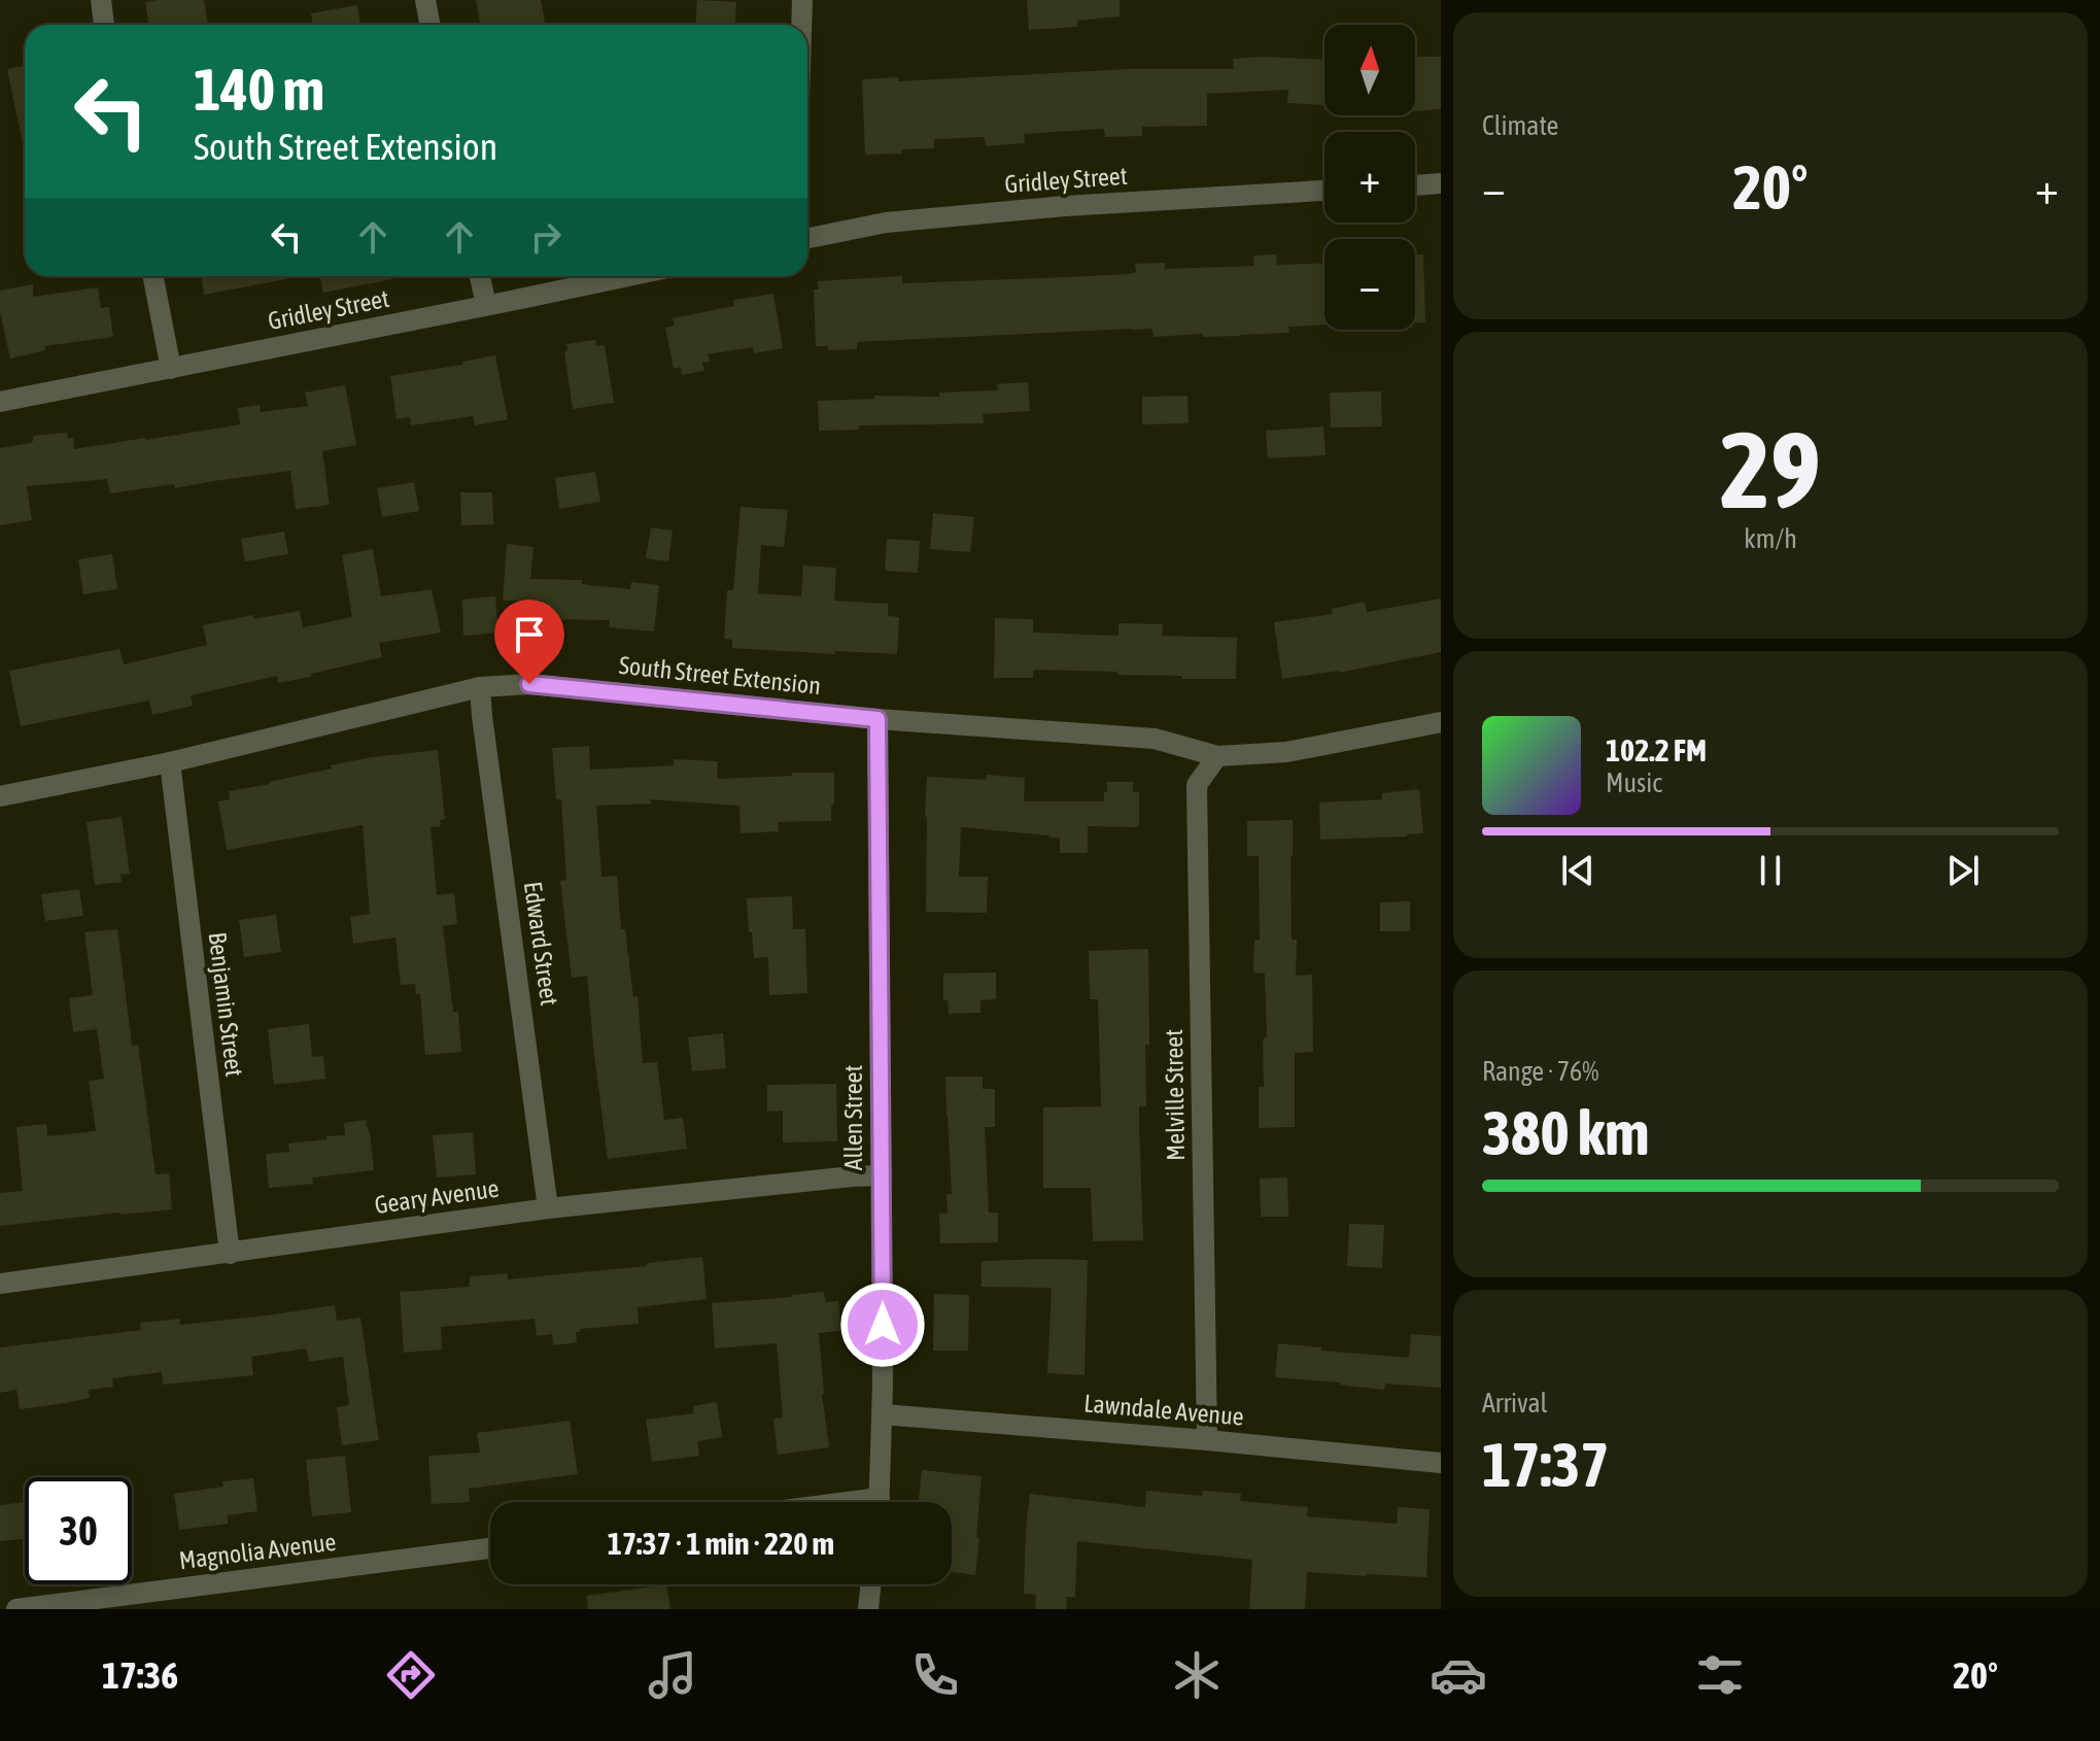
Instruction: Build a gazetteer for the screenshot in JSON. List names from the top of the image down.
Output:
{
  "streets": {
    "street": [
      "Gridley Street",
      "South Street Extension",
      "Edward Street",
      "Benjamin Street",
      "Melville Street",
      "Allen Street",
      "Geary Avenue",
      "Lawndale Avenue",
      "Magnolia Avenue"
    ]
  },
  "crossings": [
    ["South Street Extension", "Edward Street"],
    ["South Street Extension", "Benjamin Street"],
    ["South Street Extension", "Melville Street"],
    ["South Street Extension", "Allen Street"],
    ["Edward Street", "Geary Avenue"],
    ["Benjamin Street", "Geary Avenue"],
    ["Melville Street", "Lawndale Avenue"],
    ["Allen Street", "Geary Avenue"],
    ["Allen Street", "Lawndale Avenue"]
  ],
  "north": "top",
  "page": {
    "tile": [
      "Climate",
      ["29", "km/h"],
      ["Range · 76%", "380 km"],
      ["Arrival", "17:37"]
    ],
    "map_buttons": ["+", "−"],
    "turn": ["140 m", "South Street Extension"],
    "heat": ["−", "20°", "+"],
    "song": ["102.2 FM", "Music"],
    "limit": "30",
    "trip": "17:37 · 1 min · 220 m",
    "tabs": ["17:36", "20°"]
  }
}
